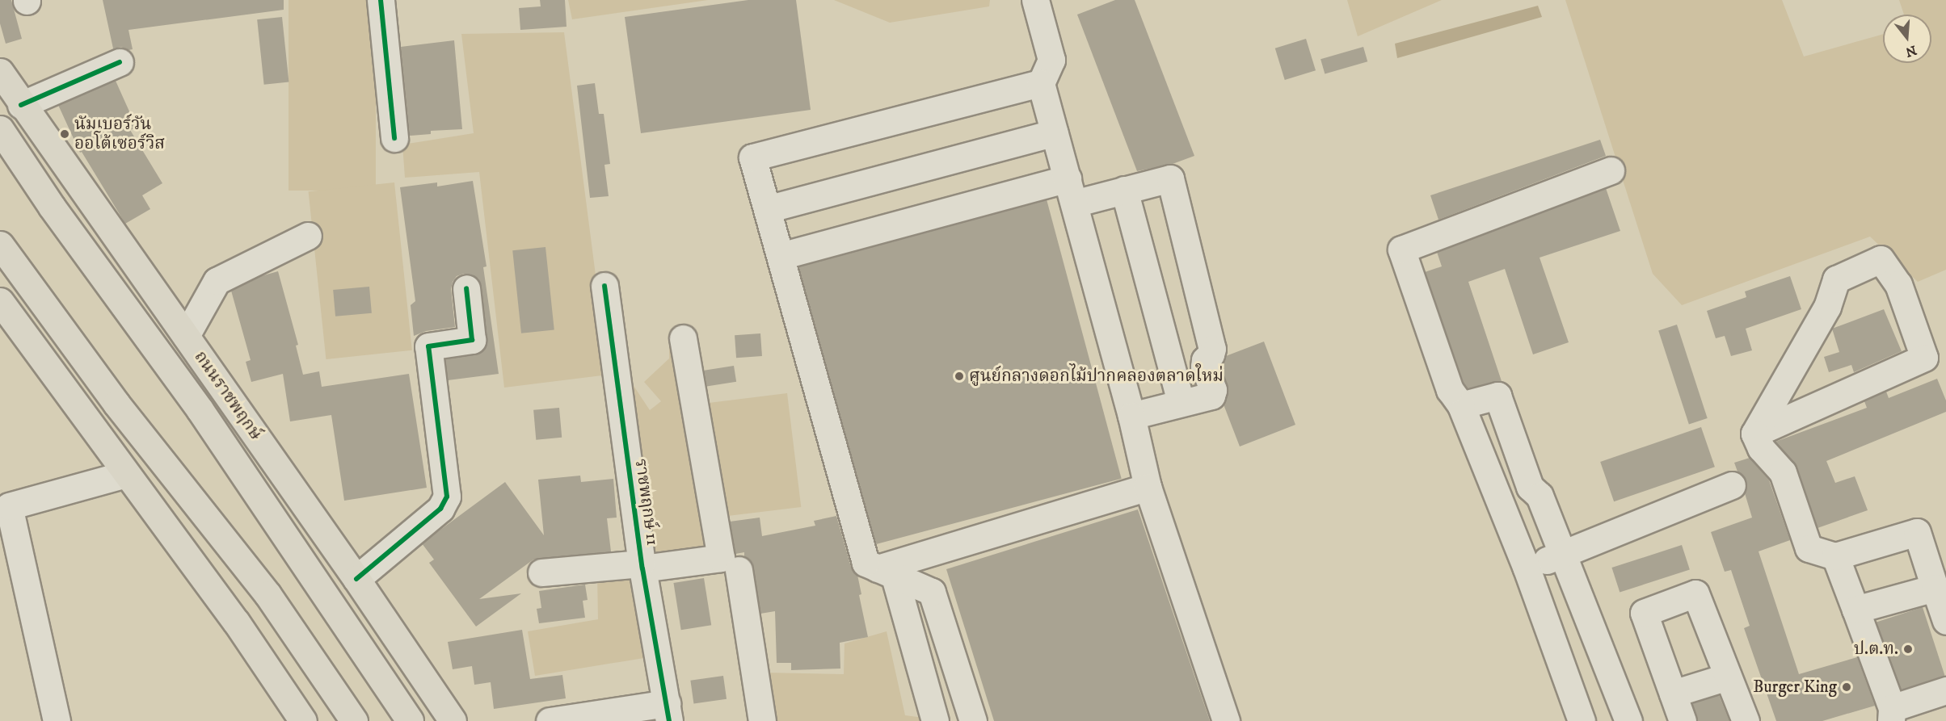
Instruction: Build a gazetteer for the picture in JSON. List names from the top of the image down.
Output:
{
  "streets": {
    "main road": ["ถนนราชพฤกษ์"],
    "street": ["ราชพฤกษ์ 11"]
  },
  "places": [
    "นัมเบอร์วัน ออโต้เซอร์วิส",
    "ศูนย์กลางดอกไม้ปากคลองตลาดใหม่",
    "ป.ต.ท.",
    "Burger King"
  ],
  "north": "bottom"
}
